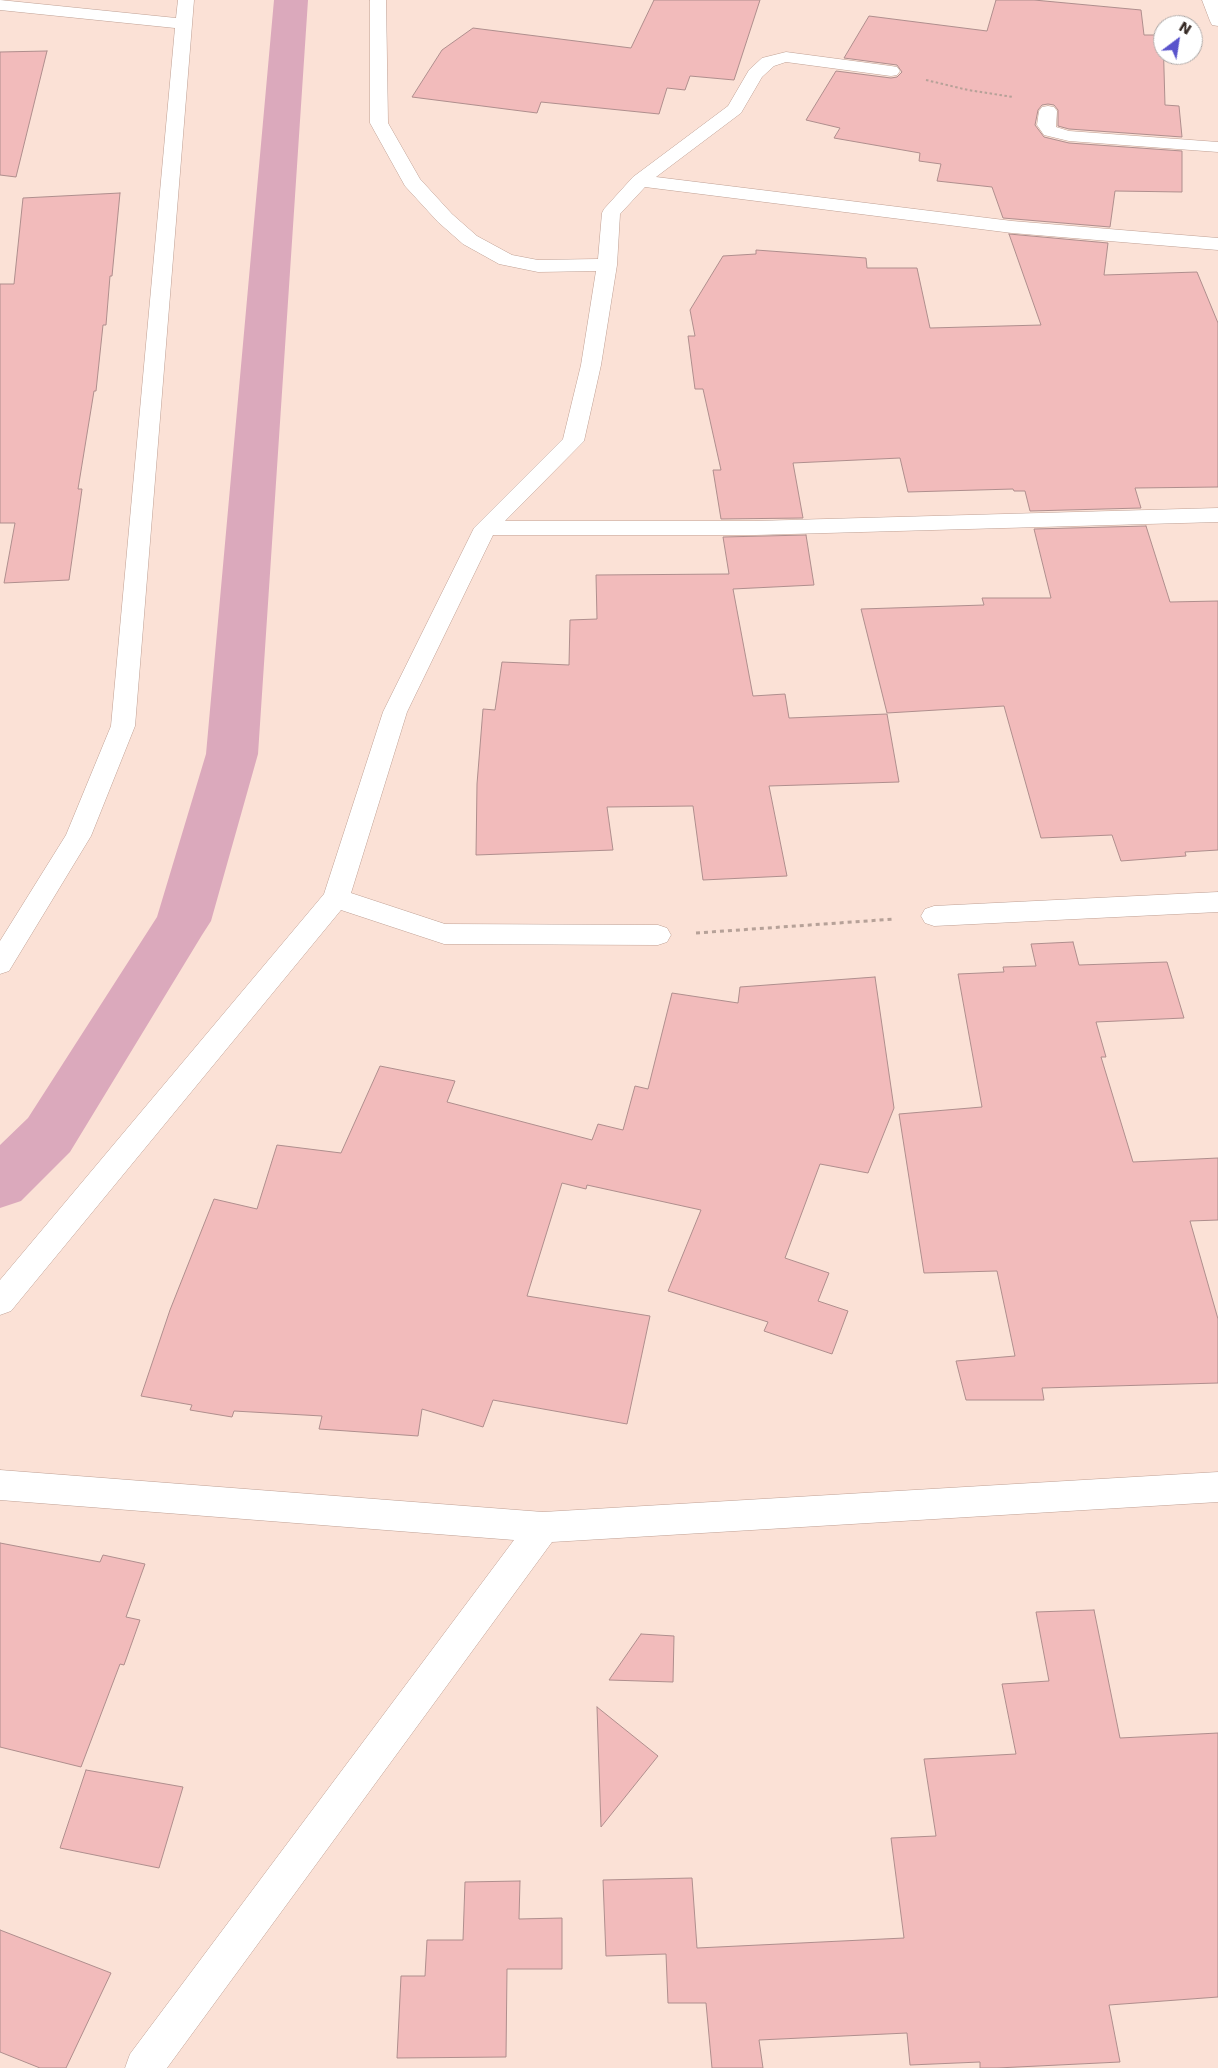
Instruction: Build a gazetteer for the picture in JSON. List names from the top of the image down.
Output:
{
  "north": "top right"
}
